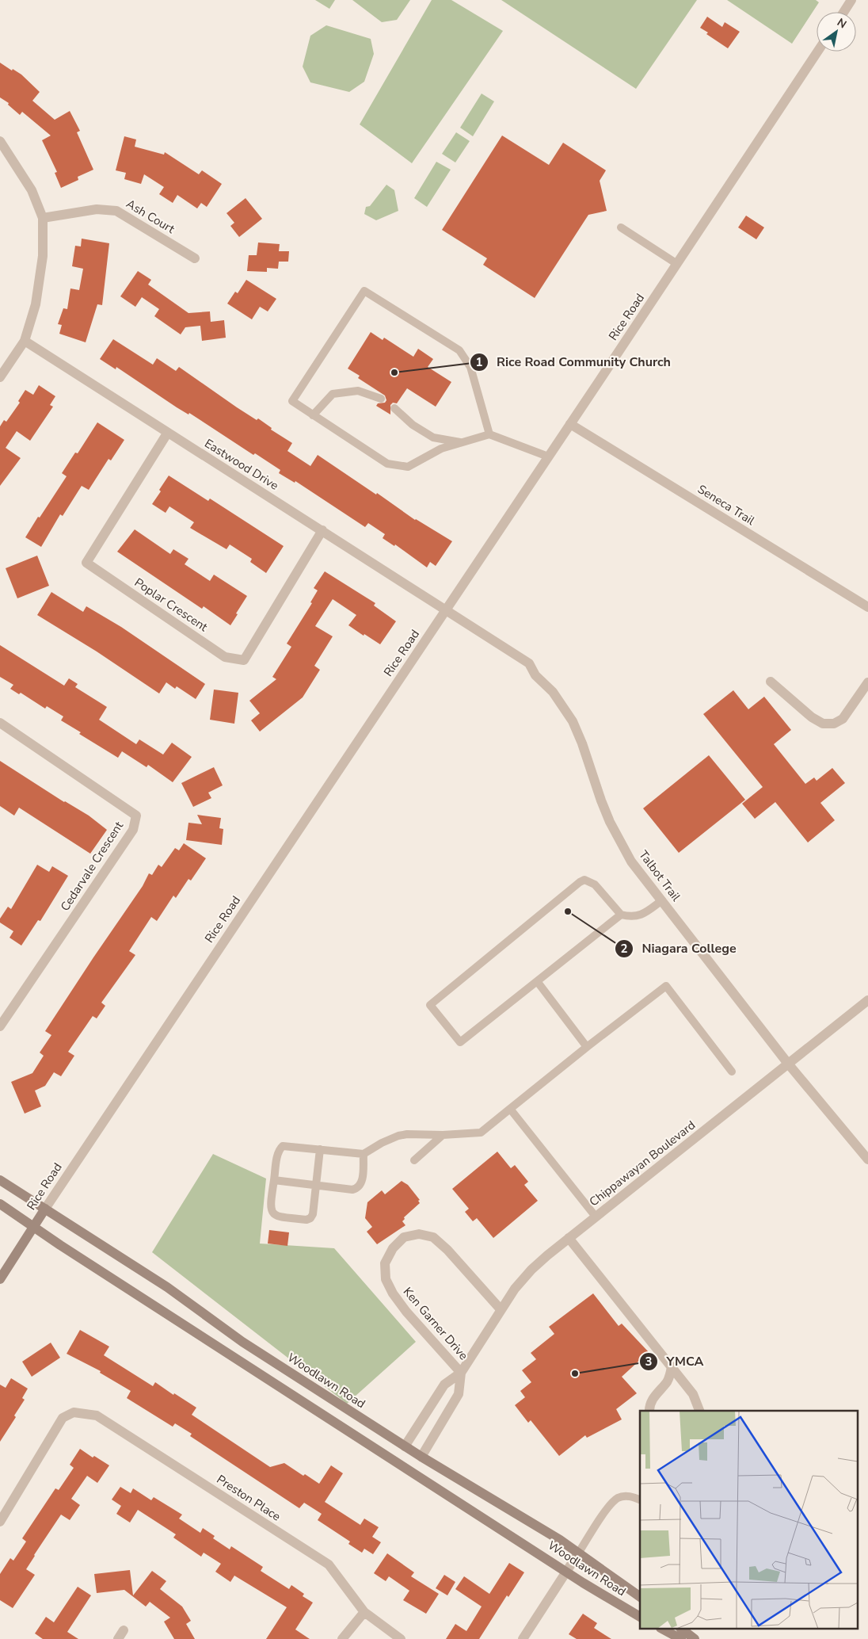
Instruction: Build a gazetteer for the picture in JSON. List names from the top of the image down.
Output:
{
  "streets": {
    "main road": ["Rice Road", "Woodlawn Road"],
    "street": [
      "Ash Court",
      "Eastwood Drive",
      "Seneca Trail",
      "Poplar Crescent",
      "Cedarvale Crescent",
      "Talbot Trail",
      "Chippawayan Boulevard",
      "Ken Garner Drive",
      "Preston Place"
    ]
  },
  "crossings": [
    ["Rice Road", "Eastwood Drive"],
    ["Rice Road", "Seneca Trail"],
    ["Rice Road", "Talbot Trail"],
    ["Rice Road", "Woodlawn Road"],
    ["Eastwood Drive", "Poplar Crescent"],
    ["Eastwood Drive", "Talbot Trail"],
    ["Talbot Trail", "Chippawayan Boulevard"],
    ["Chippawayan Boulevard", "Ken Garner Drive"],
    ["Chippawayan Boulevard", "Woodlawn Road"]
  ],
  "places": ["Rice Road Community Church", "Niagara College", "YMCA"],
  "north": "top right"
}
